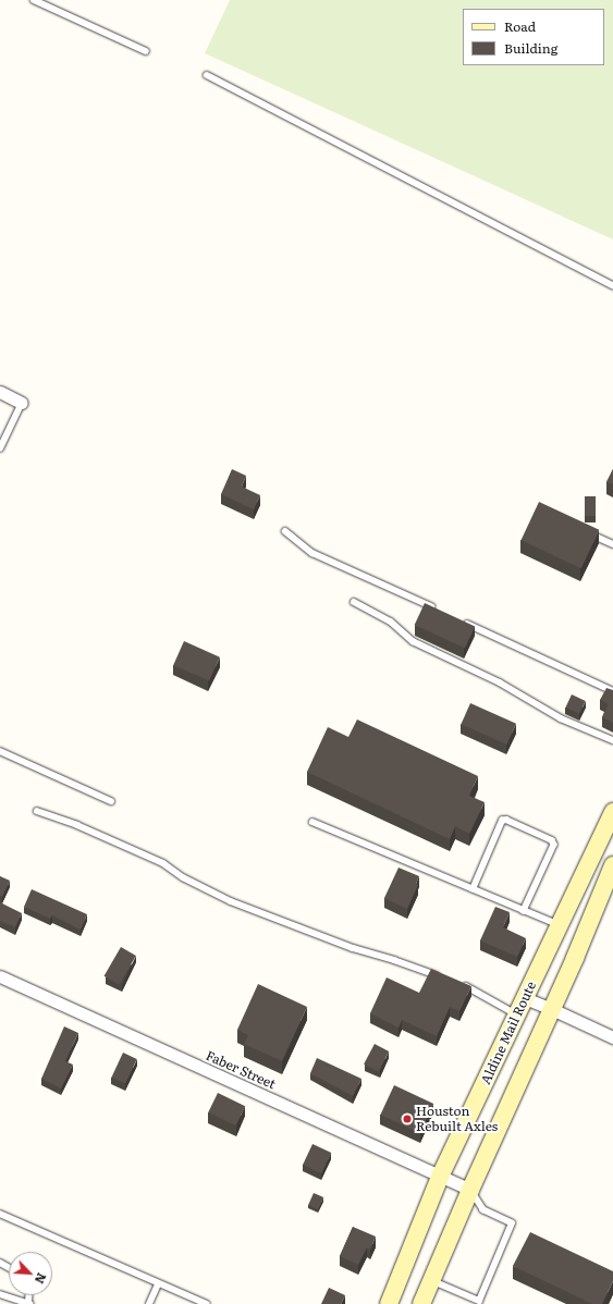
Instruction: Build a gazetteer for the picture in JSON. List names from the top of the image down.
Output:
{
  "streets": {
    "main road": ["Aldine Mail Route"],
    "street": ["Faber Street"]
  },
  "crossings": [
    ["Aldine Mail Route", "Faber Street"]
  ],
  "places": ["Houston Rebuilt Axles"],
  "legend": ["Road", "Building"],
  "north": "bottom right"
}
